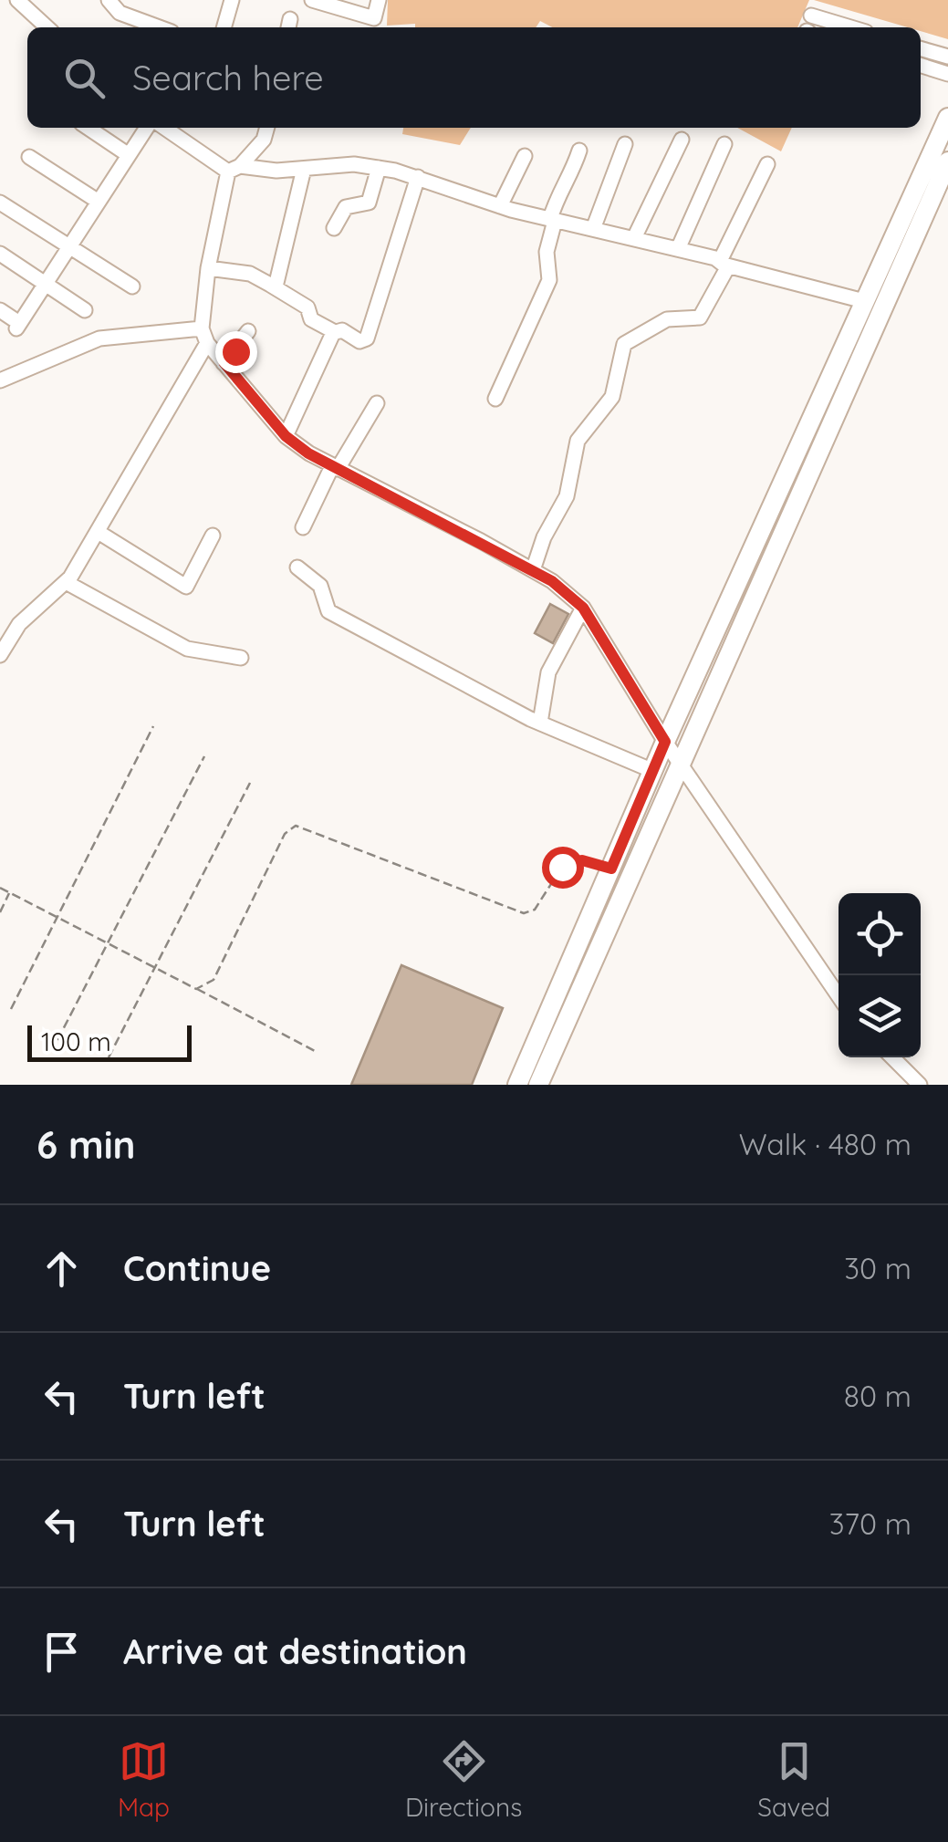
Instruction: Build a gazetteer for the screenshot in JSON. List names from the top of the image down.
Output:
{
  "scale_bar": "100 m",
  "page": {
    "search": "Search here",
    "scale": "100 m",
    "heading": ["6 min", "Walk · 480 m"],
    "list": [
      ["Continue", "30 m"],
      ["Turn left", "80 m"],
      ["Turn left", "370 m"],
      "Arrive at destination"
    ],
    "nav": ["Map", "Directions", "Saved"]
  }
}
